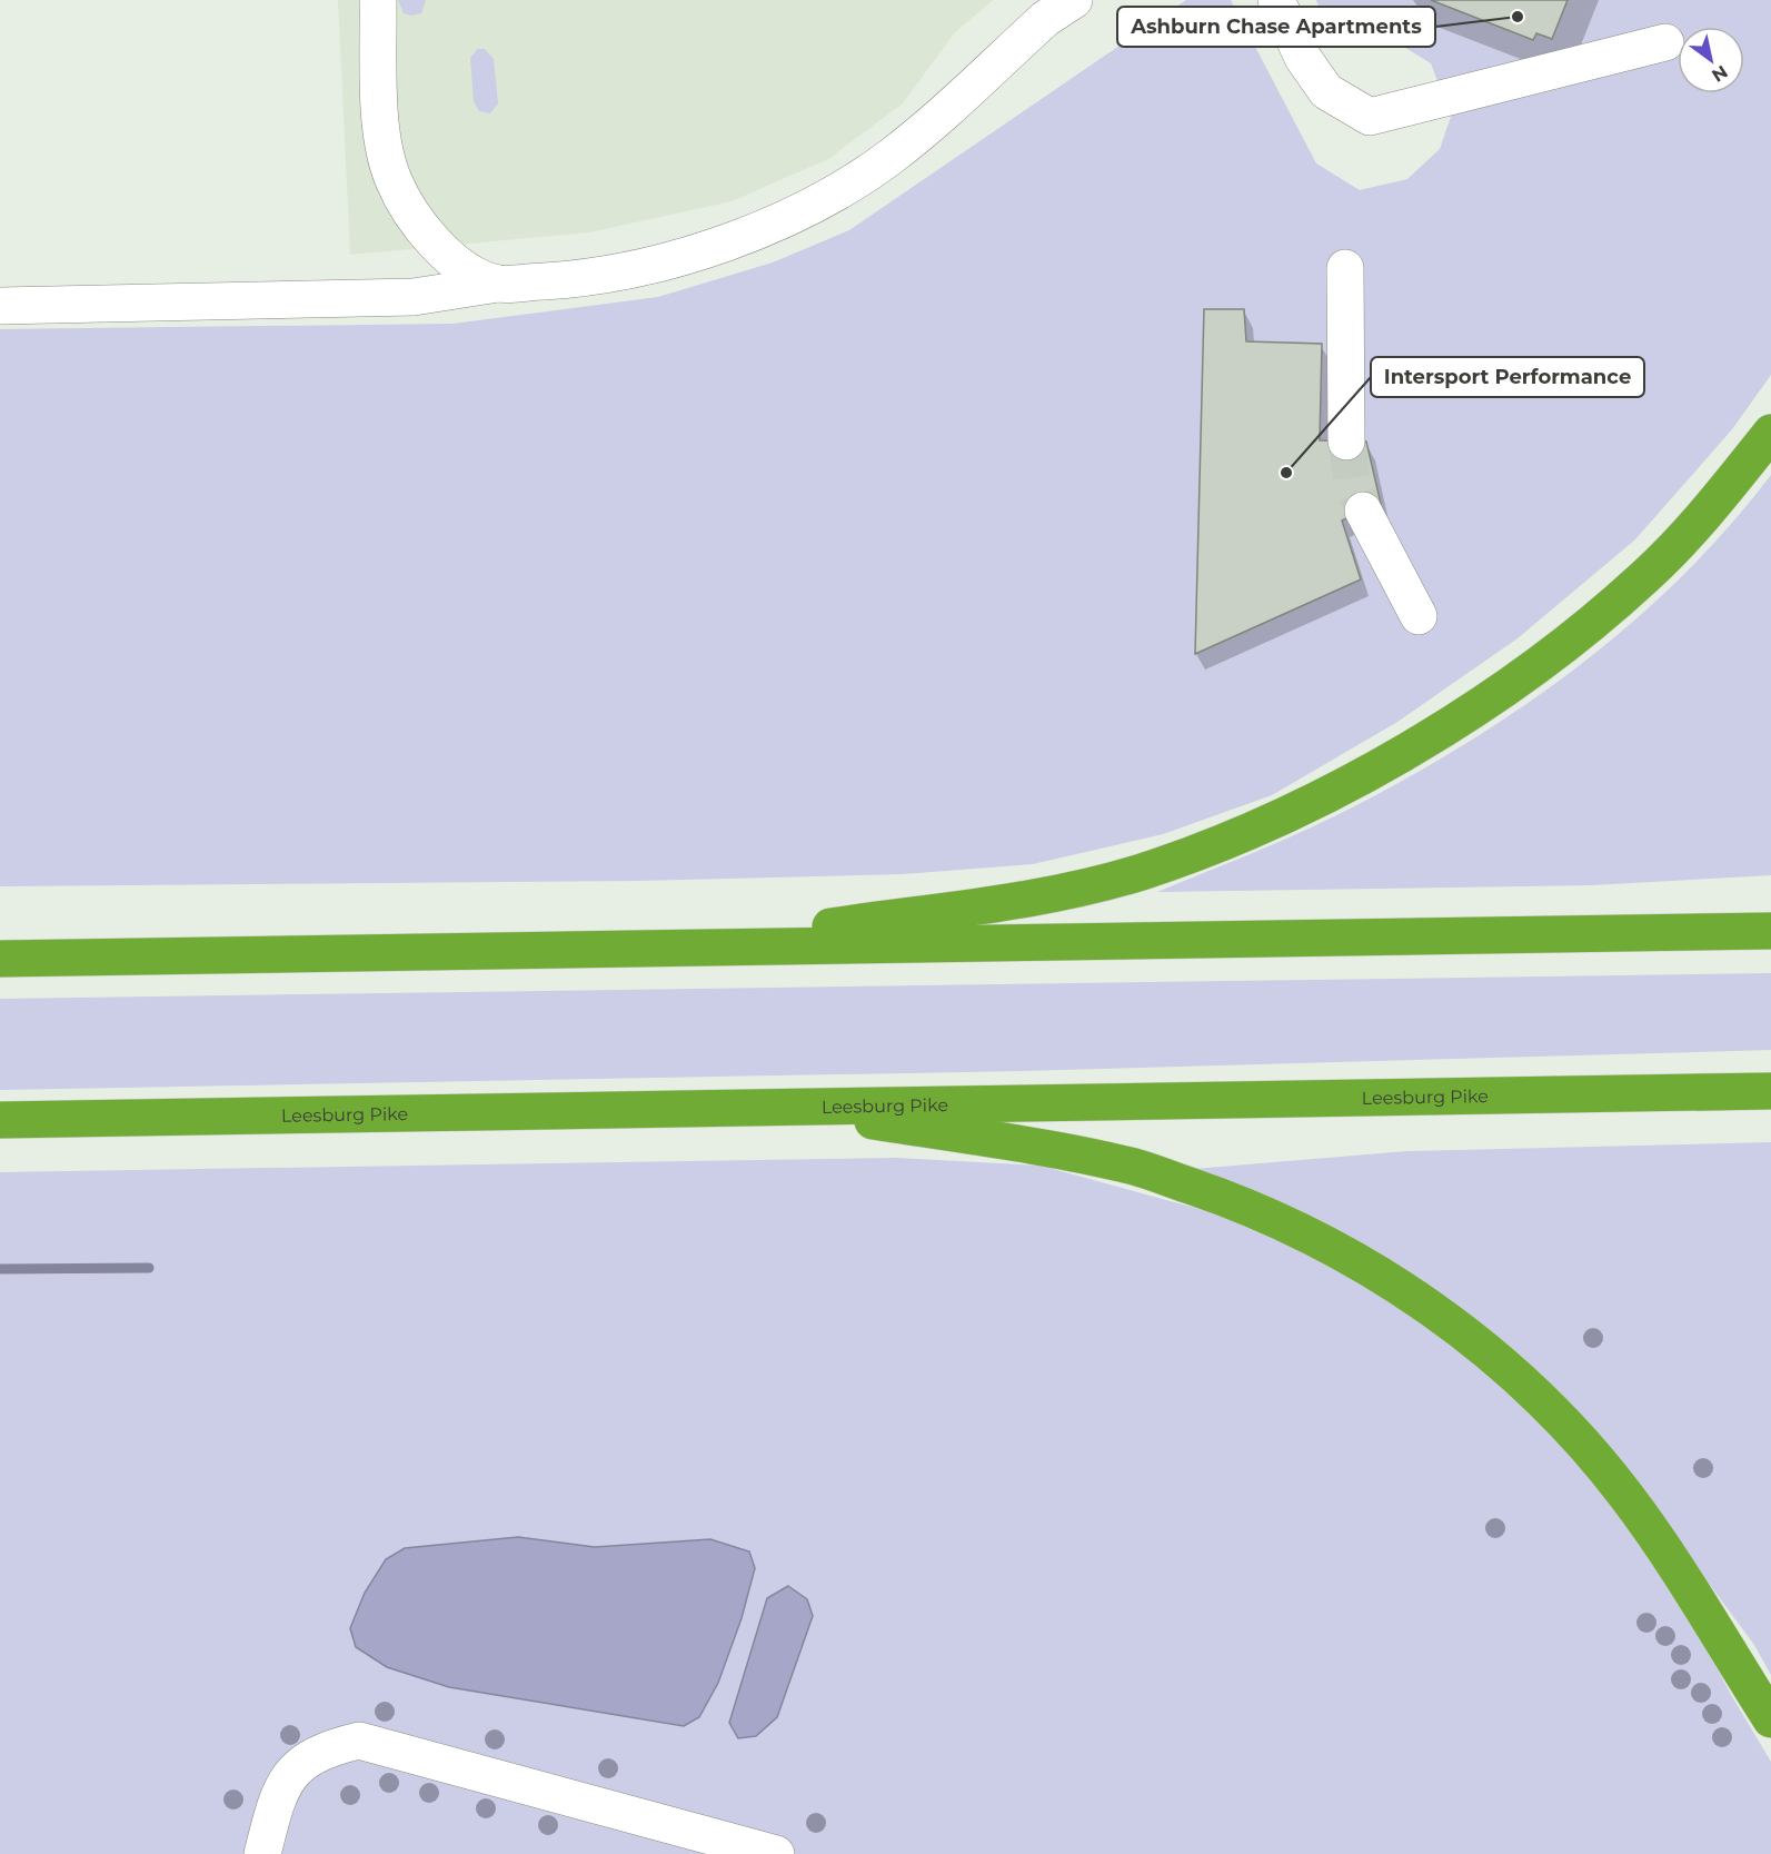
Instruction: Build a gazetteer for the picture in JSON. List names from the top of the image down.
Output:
{
  "streets": {
    "highway": ["Leesburg Pike"]
  },
  "places": ["Ashburn Chase Apartments", "Intersport Performance"],
  "north": "bottom right"
}
